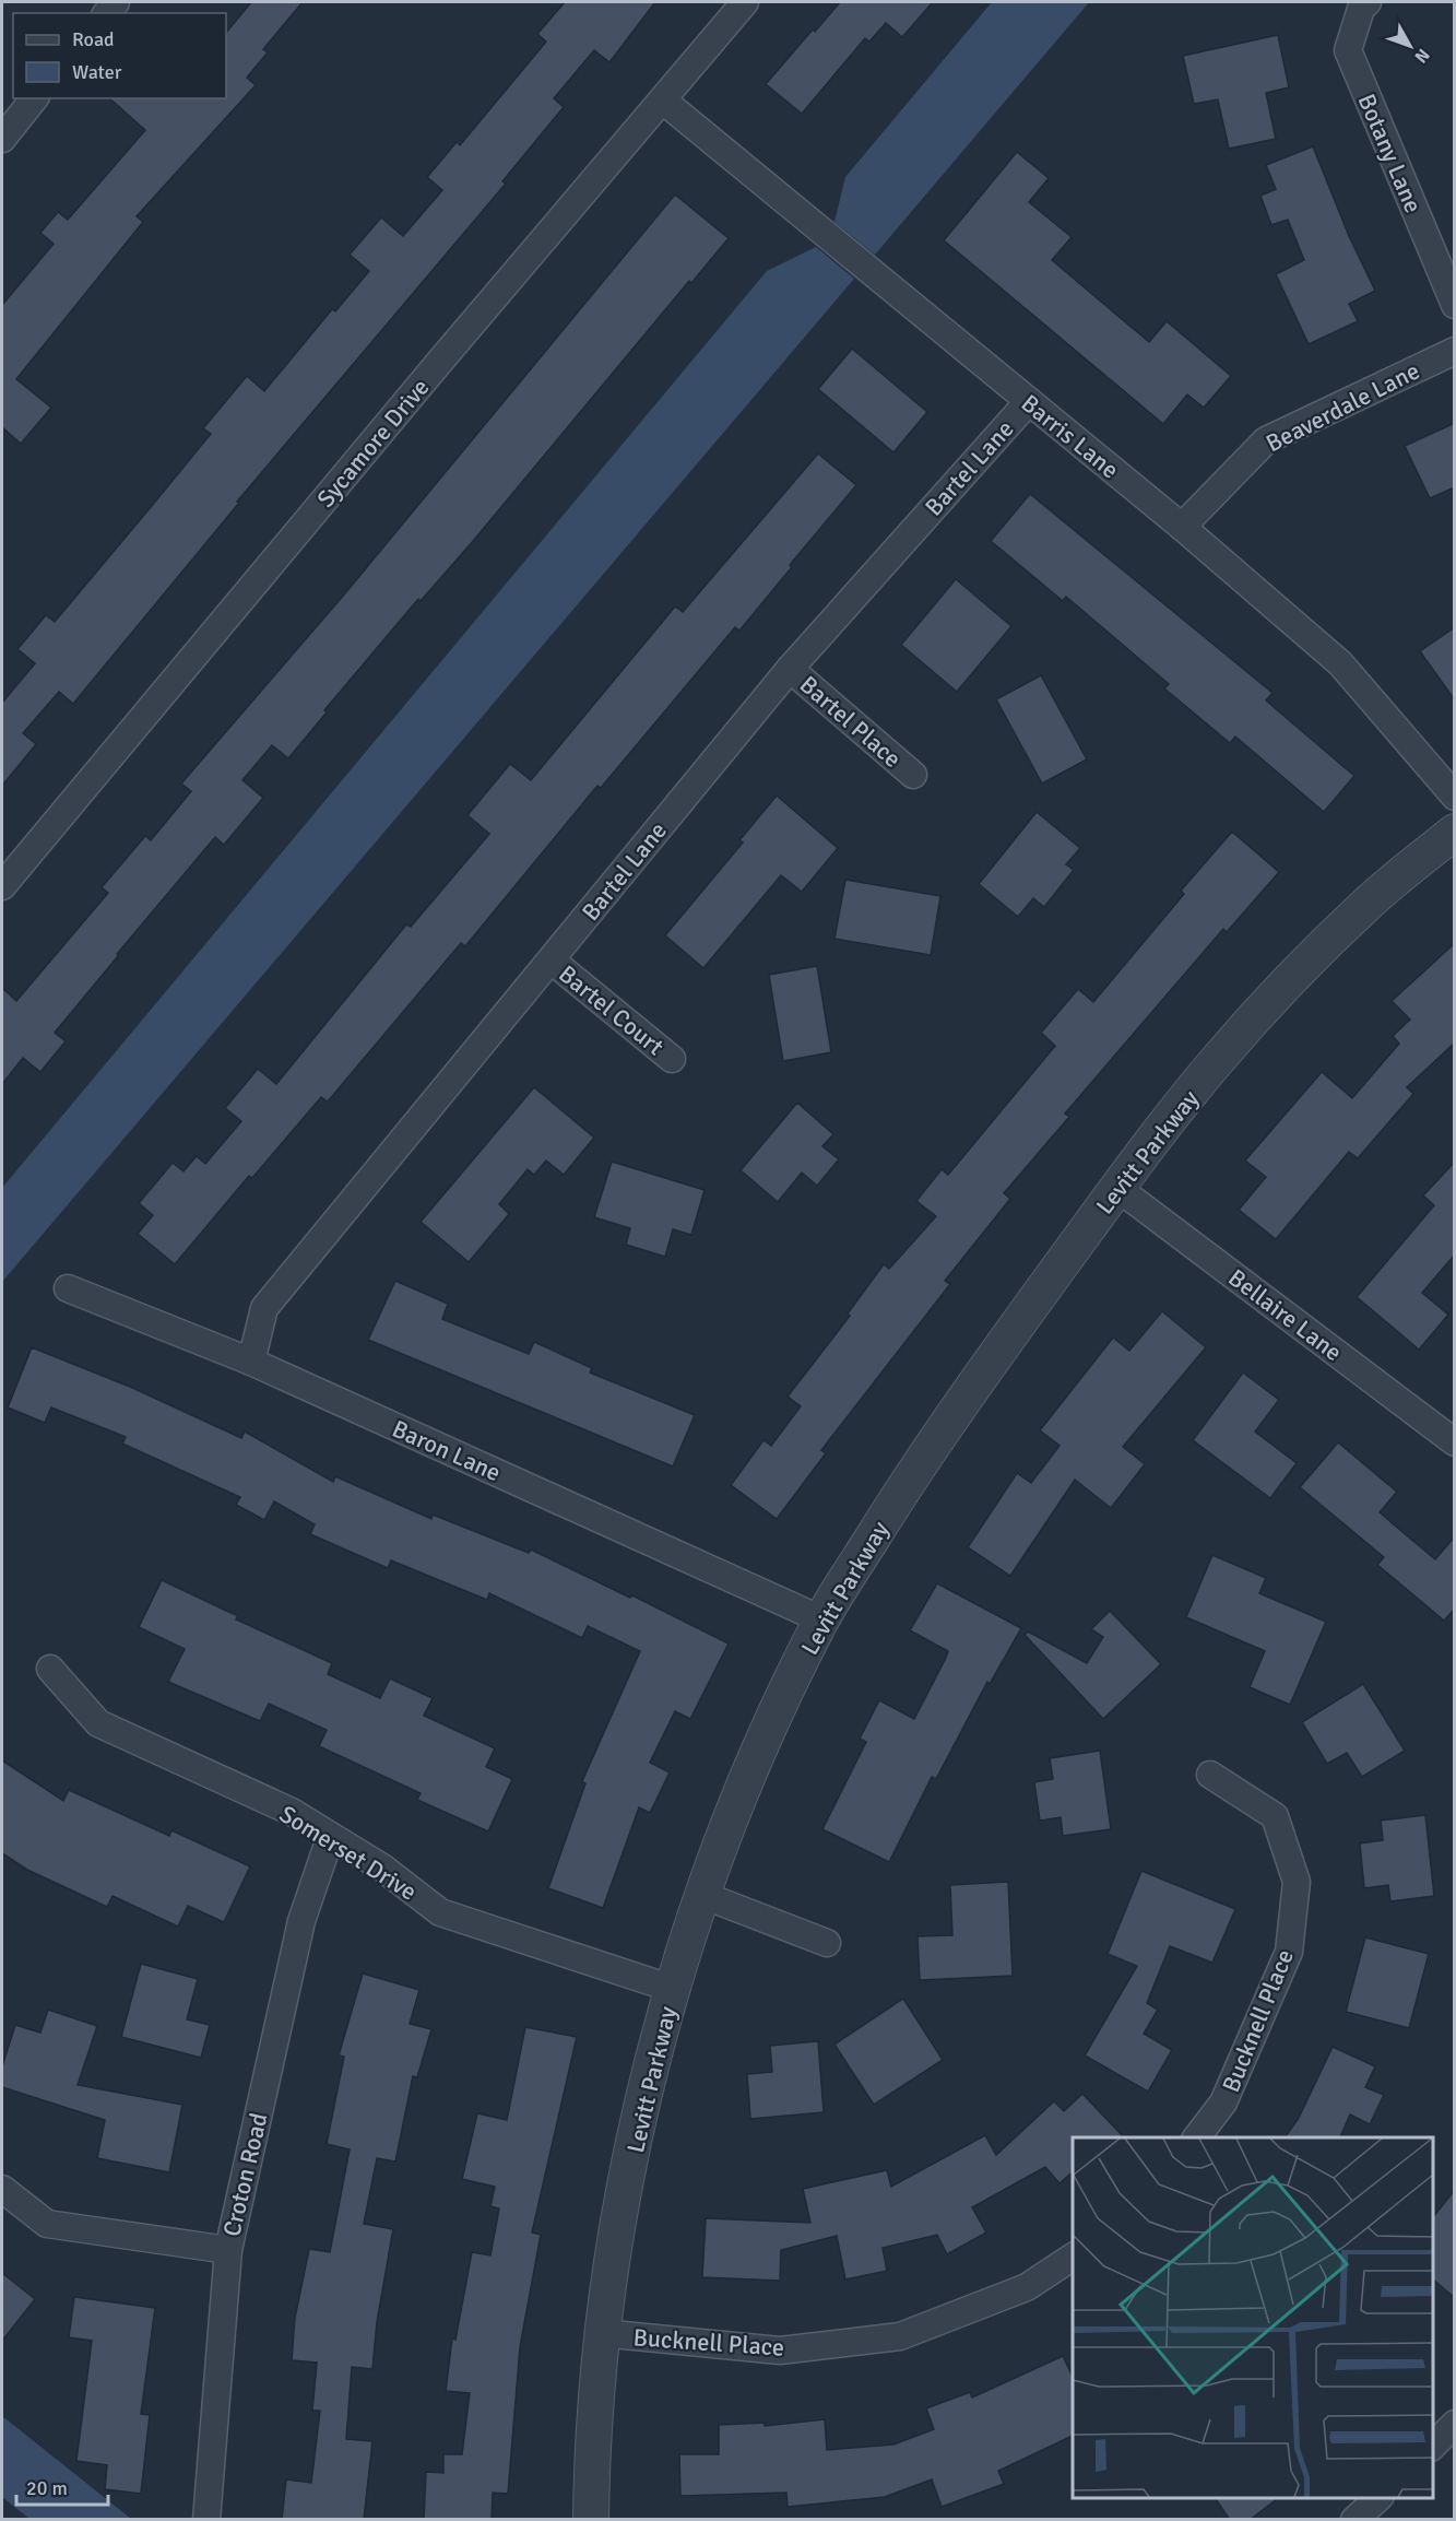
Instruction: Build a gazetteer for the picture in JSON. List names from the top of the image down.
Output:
{
  "streets": {
    "street": [
      "Botany Lane",
      "Beaverdale Lane",
      "Barris Lane",
      "Sycamore Drive",
      "Bartel Lane",
      "Bartel Place",
      "Bartel Court",
      "Levitt Parkway",
      "Bellaire Lane",
      "Baron Lane",
      "Somerset Drive",
      "Bucknell Place",
      "Croton Road"
    ]
  },
  "crossings": [
    ["Beaverdale Lane", "Barris Lane"],
    ["Barris Lane", "Sycamore Drive"],
    ["Barris Lane", "Bartel Lane"],
    ["Bartel Lane", "Bartel Place"],
    ["Bartel Lane", "Bartel Court"],
    ["Bartel Lane", "Baron Lane"],
    ["Levitt Parkway", "Bellaire Lane"],
    ["Levitt Parkway", "Baron Lane"],
    ["Levitt Parkway", "Somerset Drive"],
    ["Levitt Parkway", "Bucknell Place"],
    ["Somerset Drive", "Croton Road"]
  ],
  "legend": ["Road", "Water"],
  "scale_bar": "20 m",
  "north": "bottom right"
}
